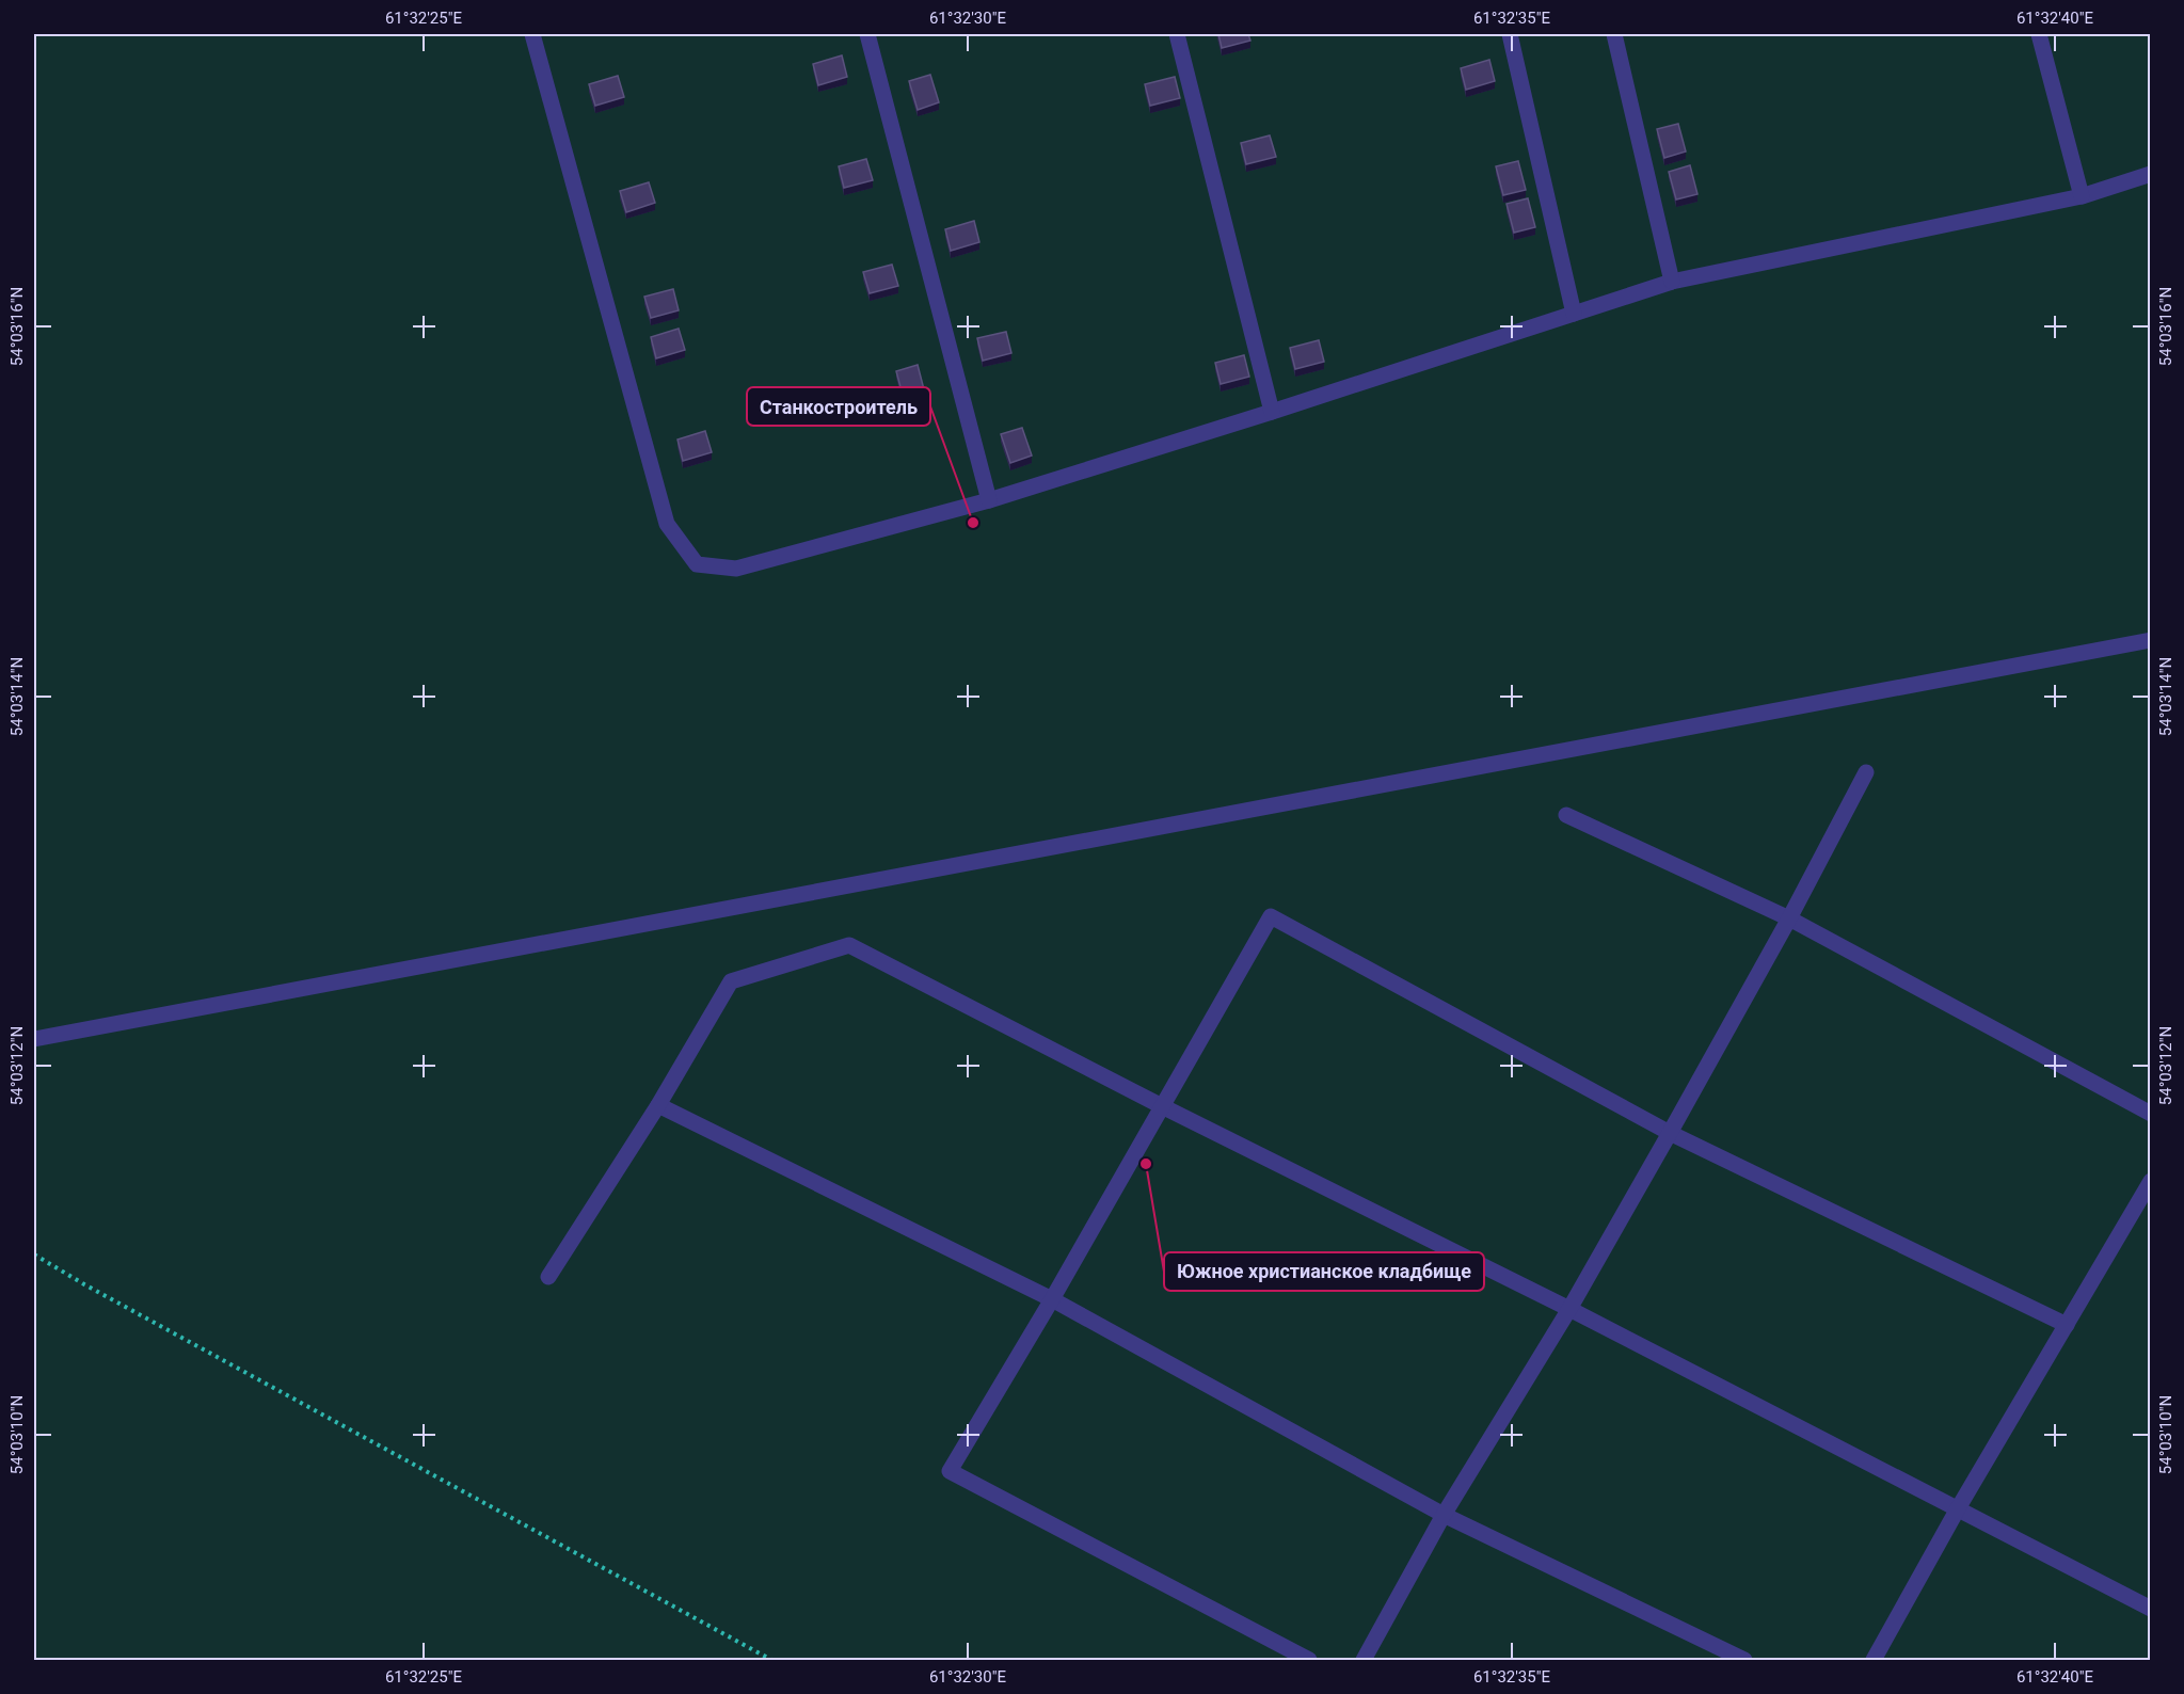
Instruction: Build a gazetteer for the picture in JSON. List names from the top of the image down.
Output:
{
  "places": ["Станкостроитель", "Южное христианское кладбище"],
  "coordinates": [
    "61°32'25\"E",
    "61°32'30\"E",
    "61°32'35\"E",
    "61°32'40\"E",
    "54°03'16\"N",
    "54°03'14\"N",
    "54°03'12\"N",
    "54°03'10\"N"
  ]
}
